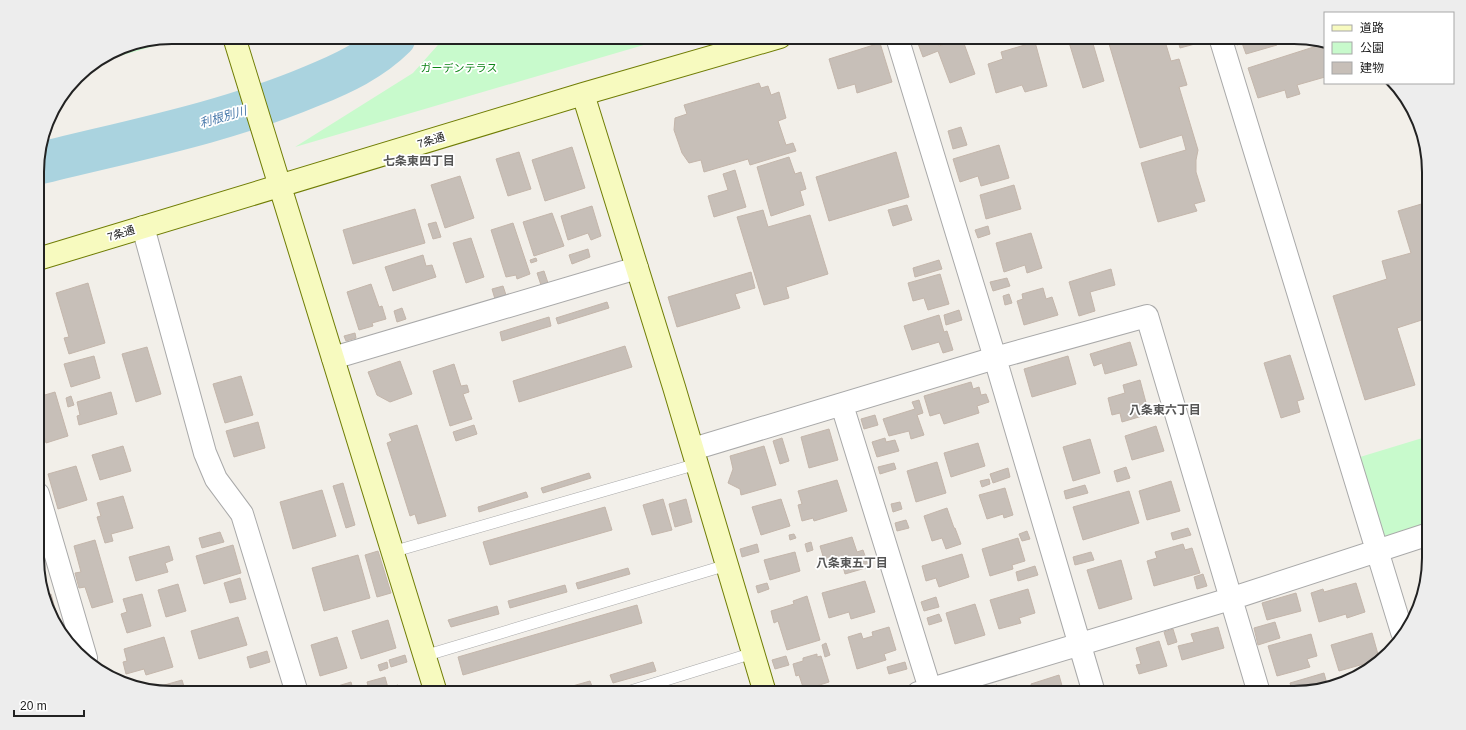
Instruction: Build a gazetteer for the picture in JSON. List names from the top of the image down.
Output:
{
  "streets": {
    "street": ["7条通"]
  },
  "districts": ["七条東四丁目", "八条東六丁目", "八条東五丁目"],
  "water": ["利根別川"],
  "parks": ["ガーデンテラス"],
  "legend": ["道路", "公園", "建物"],
  "scale_bar": "20 m"
}
